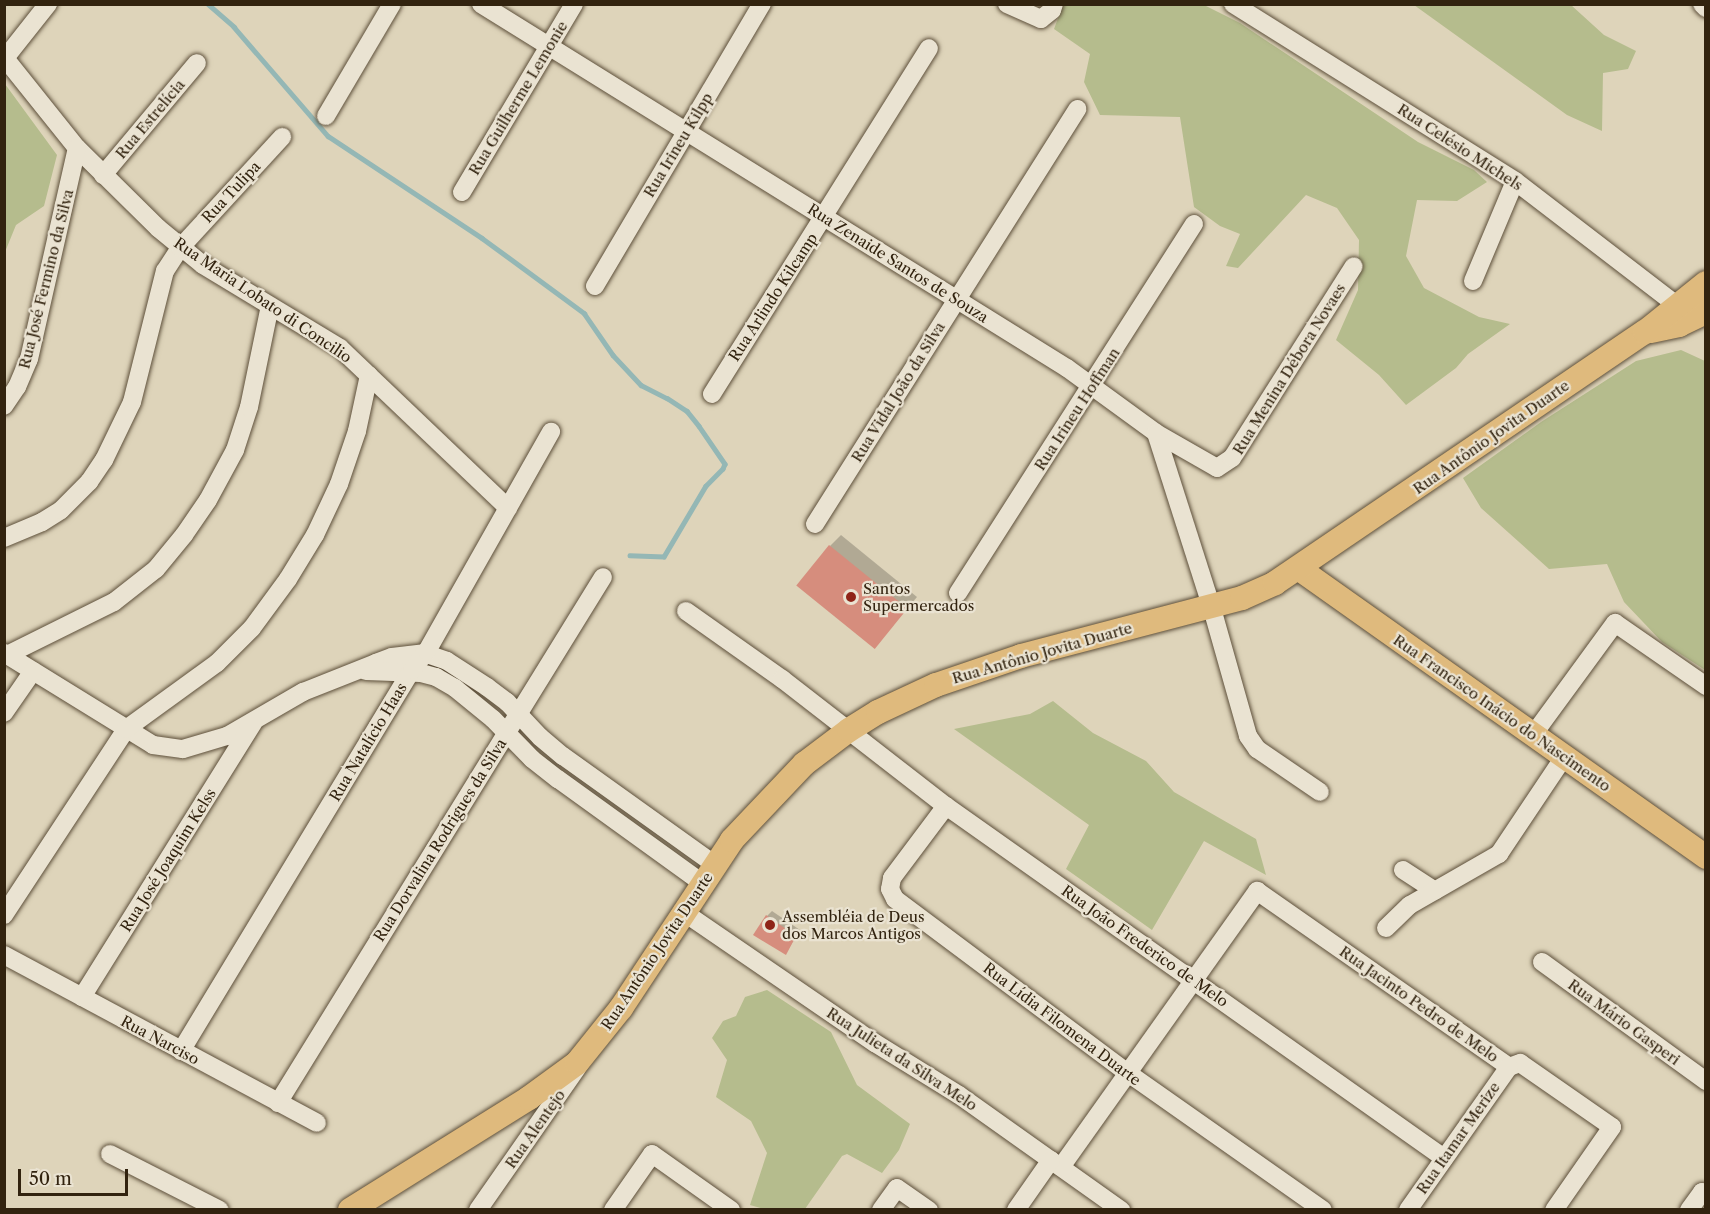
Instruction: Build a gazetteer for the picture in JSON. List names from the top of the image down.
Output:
{
  "streets": {
    "main road": ["Rua Antônio Jovita Duarte", "Rua Francisco Inácio do Nascimento"],
    "street": [
      "Rua Guilherme Lemonie",
      "Rua Estrelícia",
      "Rua Irineu Kilpp",
      "Rua Celésio Michels",
      "Rua Tulipa",
      "Rua Zenaide Santos de Souza",
      "Rua José Fermino da Silva",
      "Rua Arlindo Kilcamp",
      "Rua Maria Lobato di Concilio",
      "Rua Menina Débora Novaes",
      "Rua Vidal João da Silva",
      "Rua Irineu Hoffman",
      "Rua Natalício Haas",
      "Rua Dorvalina Rodrigues da Silva",
      "Rua José Joaquim Kelss",
      "Rua João Frederico de Melo",
      "Rua Jacinto Pedro de Melo",
      "Rua Mário Gasperi",
      "Rua Lídia Filomena Duarte",
      "Rua Narciso",
      "Rua Julieta da Silva Melo",
      "Rua Alentejo",
      "Rua Itamar Merize"
    ]
  },
  "crossings": [
    ["Rua Guilherme Lemonie", "Rua Zenaide Santos de Souza"],
    ["Rua Estrelícia", "Rua Maria Lobato di Concilio"],
    ["Rua Irineu Kilpp", "Rua Zenaide Santos de Souza"],
    ["Rua Celésio Michels", "Rua Antônio Jovita Duarte"],
    ["Rua Tulipa", "Rua Maria Lobato di Concilio"],
    ["Rua Zenaide Santos de Souza", "Rua Arlindo Kilcamp"],
    ["Rua Zenaide Santos de Souza", "Rua Menina Débora Novaes"],
    ["Rua Zenaide Santos de Souza", "Rua Vidal João da Silva"],
    ["Rua Zenaide Santos de Souza", "Rua Irineu Hoffman"],
    ["Rua José Fermino da Silva", "Rua Maria Lobato di Concilio"],
    ["Rua Maria Lobato di Concilio", "Rua Natalício Haas"],
    ["Rua Antônio Jovita Duarte", "Rua Francisco Inácio do Nascimento"],
    ["Rua Antônio Jovita Duarte", "Rua João Frederico de Melo"],
    ["Rua Antônio Jovita Duarte", "Rua Julieta da Silva Melo"],
    ["Rua Antônio Jovita Duarte", "Rua Alentejo"],
    ["Rua Natalício Haas", "Rua Narciso"],
    ["Rua Dorvalina Rodrigues da Silva", "Rua Narciso"],
    ["Rua José Joaquim Kelss", "Rua Narciso"],
    ["Rua João Frederico de Melo", "Rua Jacinto Pedro de Melo"],
    ["Rua João Frederico de Melo", "Rua Lídia Filomena Duarte"],
    ["Rua João Frederico de Melo", "Rua Itamar Merize"],
    ["Rua Jacinto Pedro de Melo", "Rua Itamar Merize"]
  ],
  "places": ["Santos Supermercados", "Assembléia de Deus dos Marcos Antigos"],
  "scale_bar": "50 m"
}
